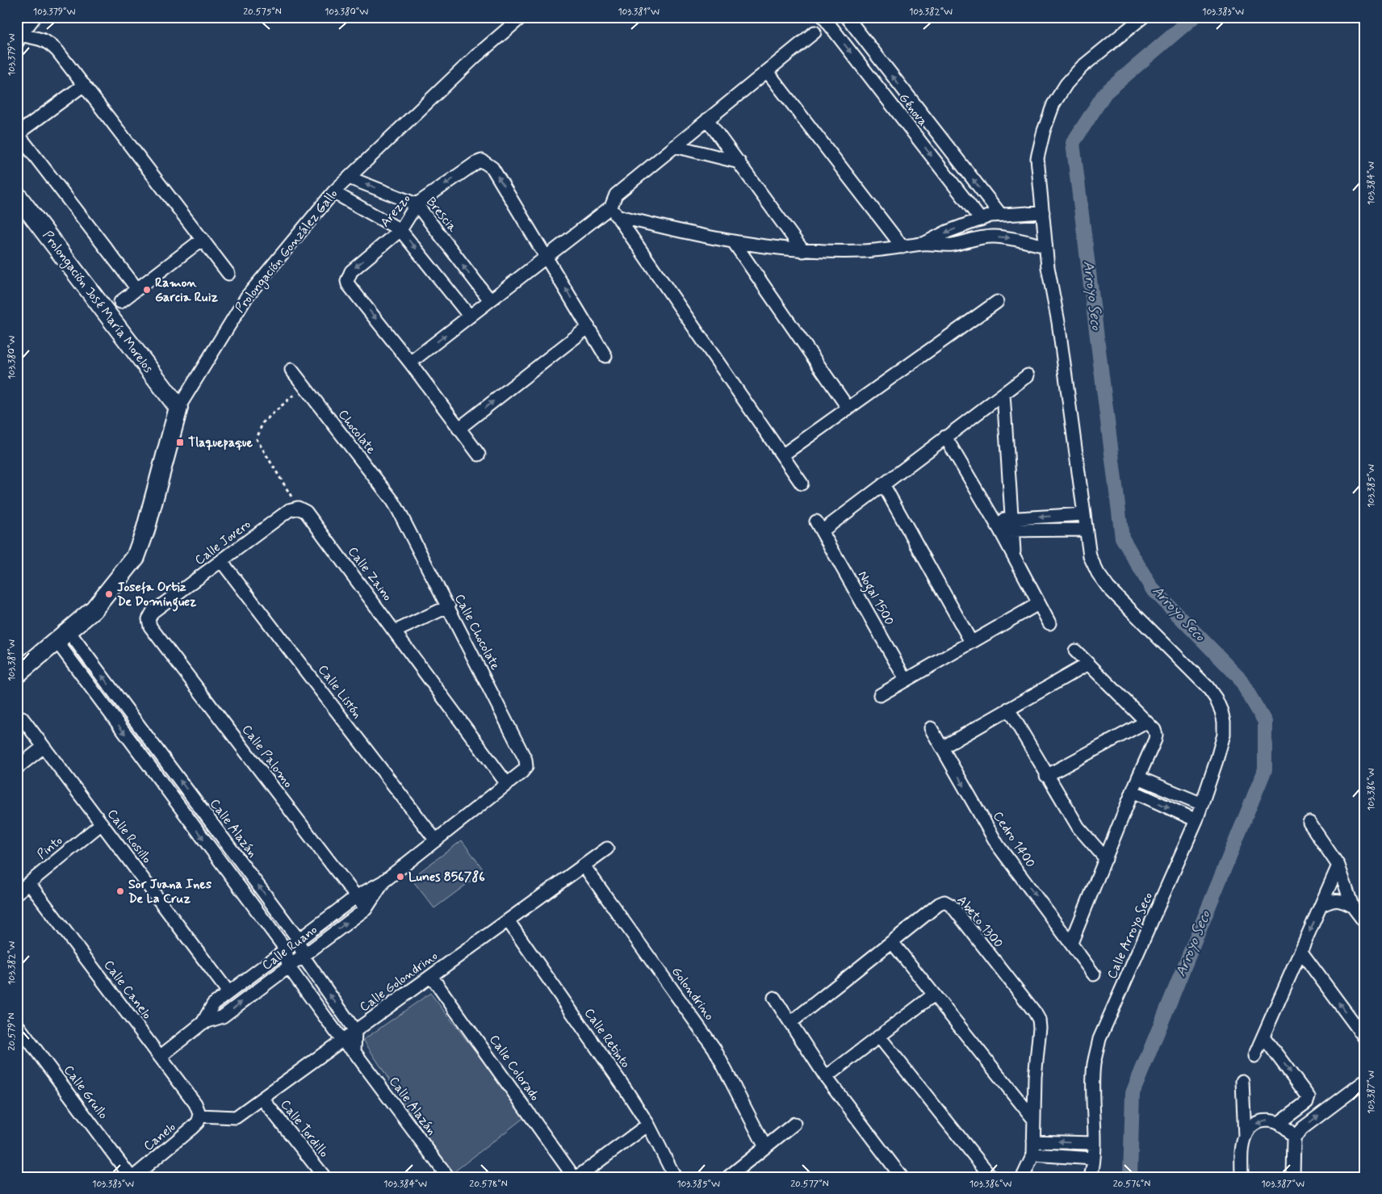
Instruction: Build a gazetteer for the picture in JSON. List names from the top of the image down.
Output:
{
  "streets": {
    "street": [
      "Génova",
      "Arezzo",
      "Brescia",
      "Prolongación González Gallo",
      "Prolongación José María Morelos",
      "Chocolate",
      "Calle Jovero",
      "Calle Zaino",
      "Nogal 1500",
      "Calle Chocolate",
      "Calle Listón",
      "Calle Palomo",
      "Calle Alazán",
      "Calle Rosillo",
      "Cedro 1400",
      "Pinto",
      "Abeto 1300",
      "Calle Arroyo Seco",
      "Calle Ruano",
      "Calle Golondrino",
      "Calle Canelo",
      "Golondrino",
      "Calle Retinto",
      "Calle Colorado",
      "Calle Grullo",
      "Calle Tordillo",
      "Canelo"
    ]
  },
  "crossings": [
    ["Arezzo", "Brescia"],
    ["Brescia", "Prolongación González Gallo"],
    ["Prolongación González Gallo", "Prolongación José María Morelos"],
    ["Prolongación González Gallo", "Calle Alazán"],
    ["Chocolate", "Calle Chocolate"],
    ["Calle Jovero", "Calle Zaino"],
    ["Calle Jovero", "Calle Listón"],
    ["Calle Jovero", "Calle Palomo"],
    ["Calle Zaino", "Calle Ruano"],
    ["Calle Chocolate", "Calle Ruano"],
    ["Calle Listón", "Calle Ruano"],
    ["Calle Palomo", "Calle Ruano"],
    ["Calle Alazán", "Calle Ruano"],
    ["Calle Alazán", "Calle Golondrino"],
    ["Calle Rosillo", "Pinto"],
    ["Calle Rosillo", "Calle Ruano"],
    ["Pinto", "Calle Canelo"],
    ["Calle Ruano", "Calle Canelo"],
    ["Calle Golondrino", "Calle Canelo"],
    ["Calle Golondrino", "Golondrino"],
    ["Calle Golondrino", "Calle Retinto"],
    ["Calle Golondrino", "Calle Colorado"],
    ["Calle Golondrino", "Calle Tordillo"],
    ["Calle Golondrino", "Canelo"],
    ["Calle Canelo", "Canelo"],
    ["Calle Grullo", "Canelo"]
  ],
  "water": ["Arroyo Seco"],
  "places": {
    "other": [
      "Ramon Garcia Ruiz",
      "Josefa Ortiz De Dominguez",
      "Lunes 856786",
      "Sor Juana Ines De La Cruz"
    ],
    "transit": ["Tlaquepaque"]
  },
  "coordinates": [
    "103.379°W",
    "20.575°N",
    "103.380°W",
    "103.381°W",
    "103.382°W",
    "103.383°W",
    "103.384°W",
    "103.385°W",
    "103.386°W",
    "20.579°N",
    "103.387°W",
    "20.578°N",
    "20.577°N",
    "20.576°N"
  ]
}
